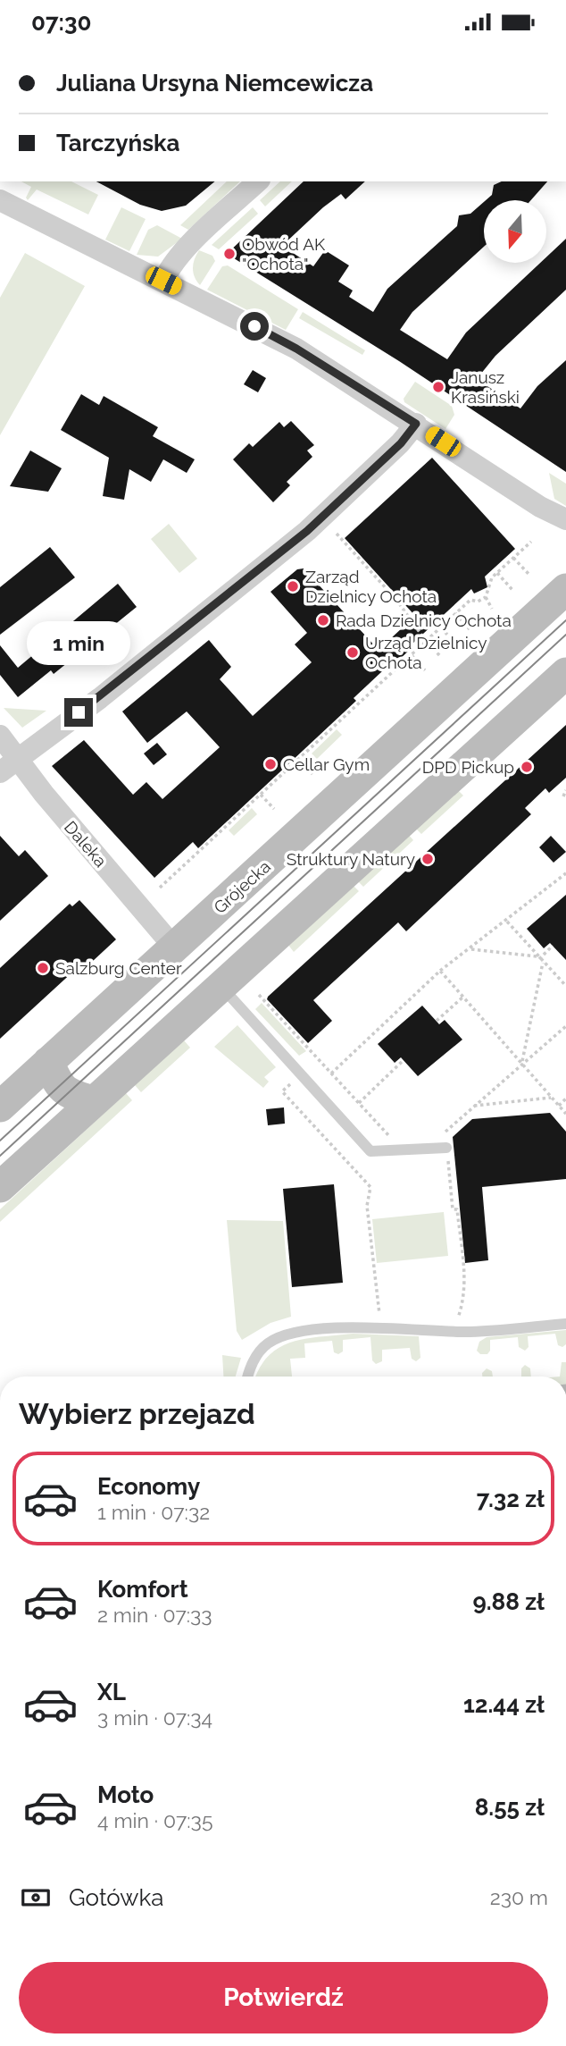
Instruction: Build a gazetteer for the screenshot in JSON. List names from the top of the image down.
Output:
{
  "streets": {
    "main road": ["Grójecka"],
    "street": ["Daleka"]
  },
  "crossings": [
    ["Daleka", "Grójecka"]
  ],
  "places": [
    "Obwód AK \"Ochota\"",
    "Janusz Krasiński",
    "Zarząd Dzielnicy Ochota",
    "Rada Dzielnicy Ochota",
    "Urząd Dzielnicy Ochota",
    "Cellar Gym",
    "DPD Pickup",
    "Struktury Natury",
    "Salzburg Center"
  ],
  "north": "bottom",
  "page": {
    "status": "07:30",
    "banner": ["Juliana Ursyna Niemcewicza", "Tarczyńska"],
    "bubble": "1 min",
    "heading": "Wybierz przejazd",
    "list": [
      {
        "name": "Economy",
        "note": "1 min · 07:32",
        "value": "7.32 zł"
      },
      {
        "name": "Komfort",
        "note": "2 min · 07:33",
        "value": "9.88 zł"
      },
      {
        "name": "XL",
        "note": "3 min · 07:34",
        "value": "12.44 zł"
      },
      {
        "name": "Moto",
        "note": "4 min · 07:35",
        "value": "8.55 zł"
      }
    ],
    "pay": ["Gotówka", "230 m"],
    "buttons": "Potwierdź"
  }
}
